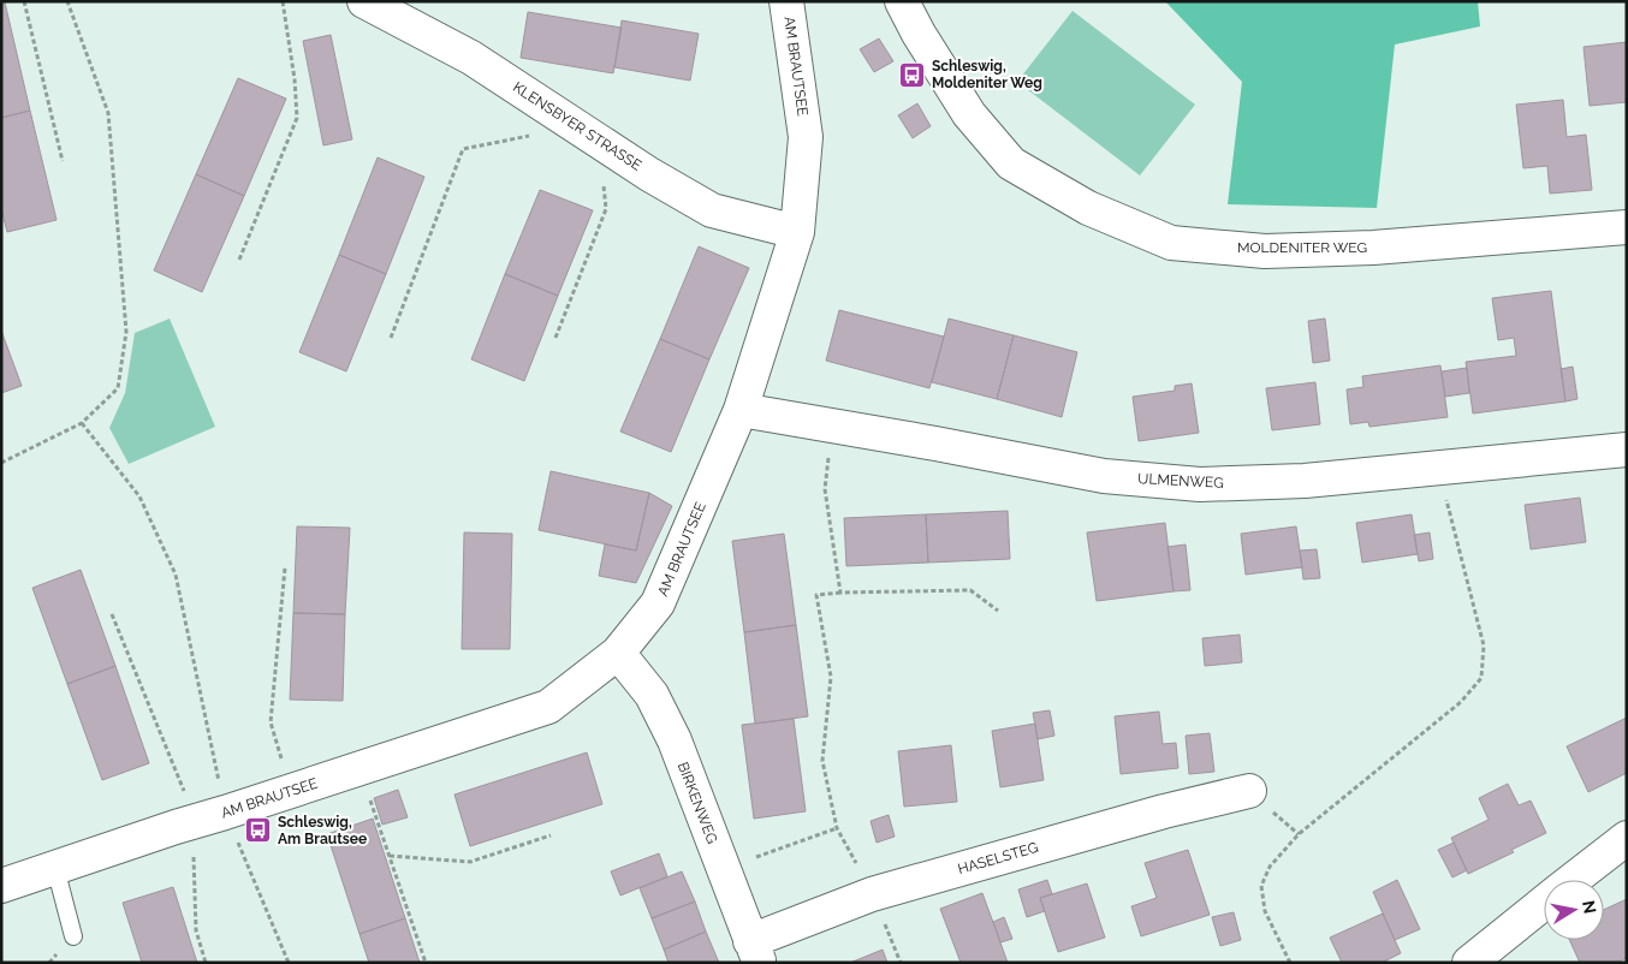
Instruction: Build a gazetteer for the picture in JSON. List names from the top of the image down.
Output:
{
  "streets": {
    "street": [
      "AM BRAUTSEE",
      "KLENSBYER STRASSE",
      "MOLDENITER WEG",
      "ULMENWEG",
      "BIRKENWEG",
      "HASELSTEG"
    ]
  },
  "crossings": [
    ["AM BRAUTSEE", "KLENSBYER STRASSE"],
    ["AM BRAUTSEE", "ULMENWEG"],
    ["AM BRAUTSEE", "BIRKENWEG"],
    ["BIRKENWEG", "HASELSTEG"]
  ],
  "places": {
    "bus stop": ["Schleswig, Moldeniter Weg", "Schleswig, Am Brautsee"]
  },
  "north": "right"
}
